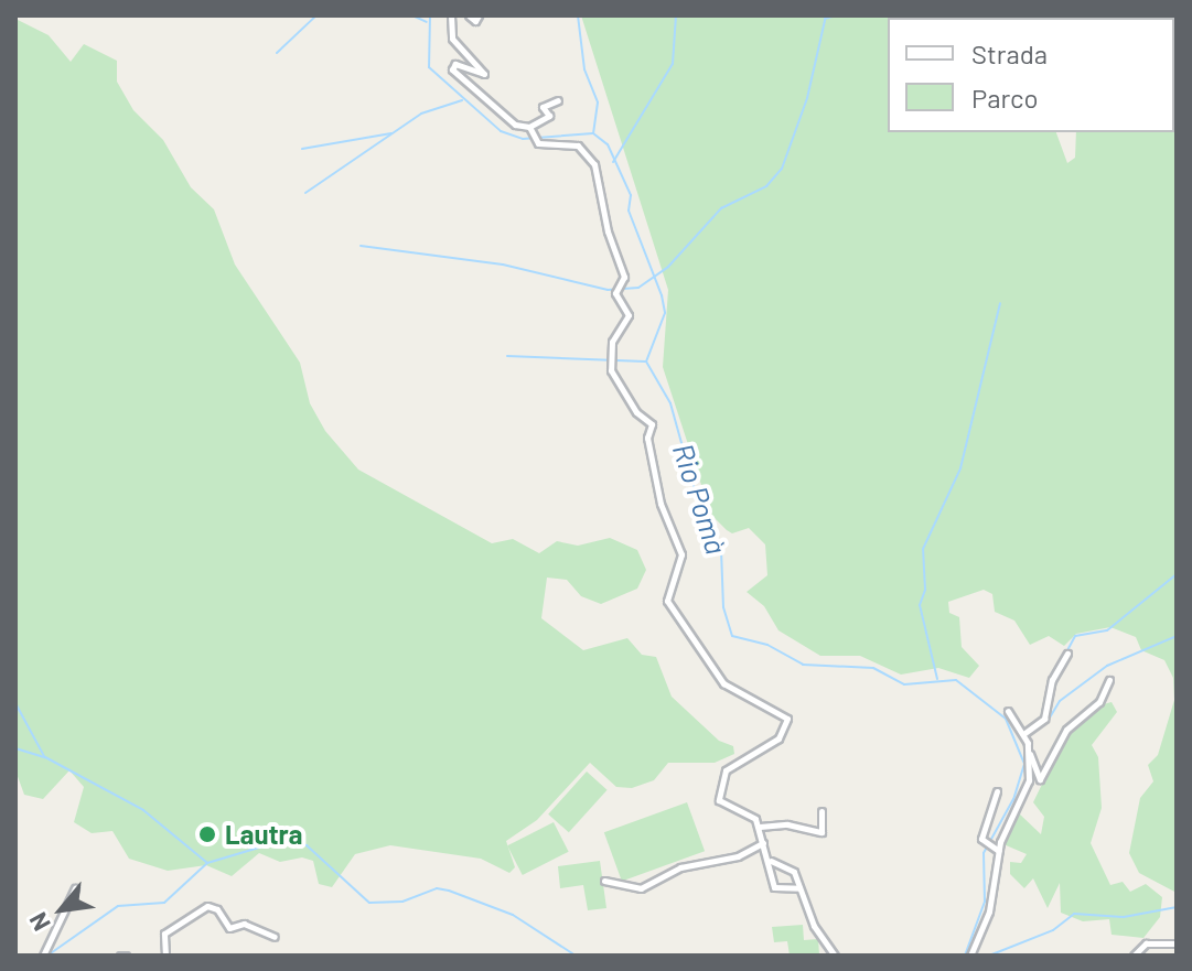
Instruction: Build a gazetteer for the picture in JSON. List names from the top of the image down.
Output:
{
  "water": ["Rio Pomà"],
  "places": ["Lautra"],
  "legend": ["Strada", "Parco"],
  "north": "bottom left"
}
